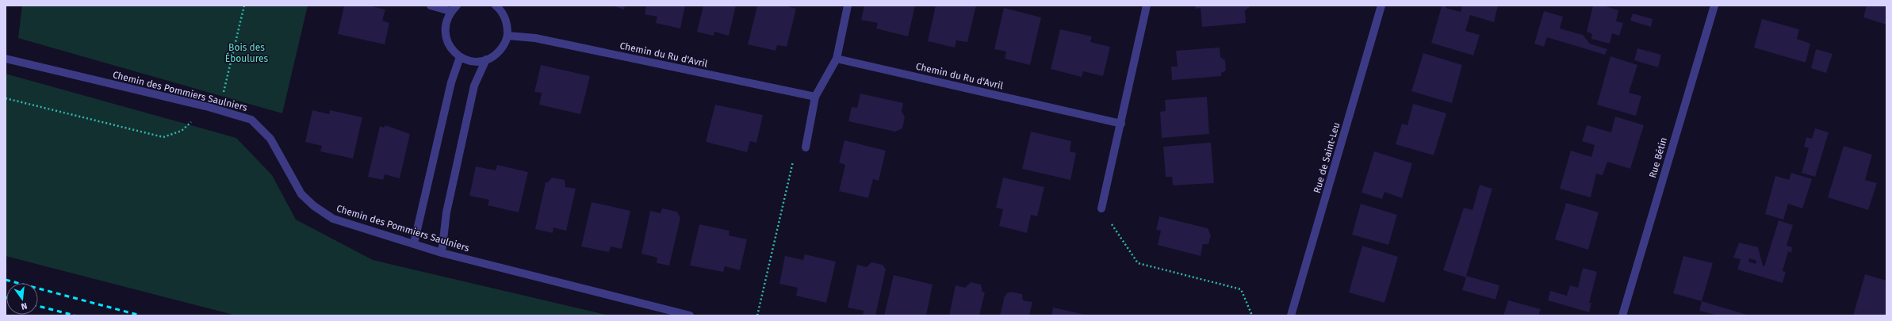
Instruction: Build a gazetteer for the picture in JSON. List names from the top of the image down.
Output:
{
  "streets": {
    "street": [
      "Chemin du Ru d'Avril",
      "Chemin des Pommiers Saulniers",
      "Rue de Saint-Leu",
      "Rue Bétin"
    ]
  },
  "parks": ["Bois des Éboulures"],
  "north": "bottom"
}
